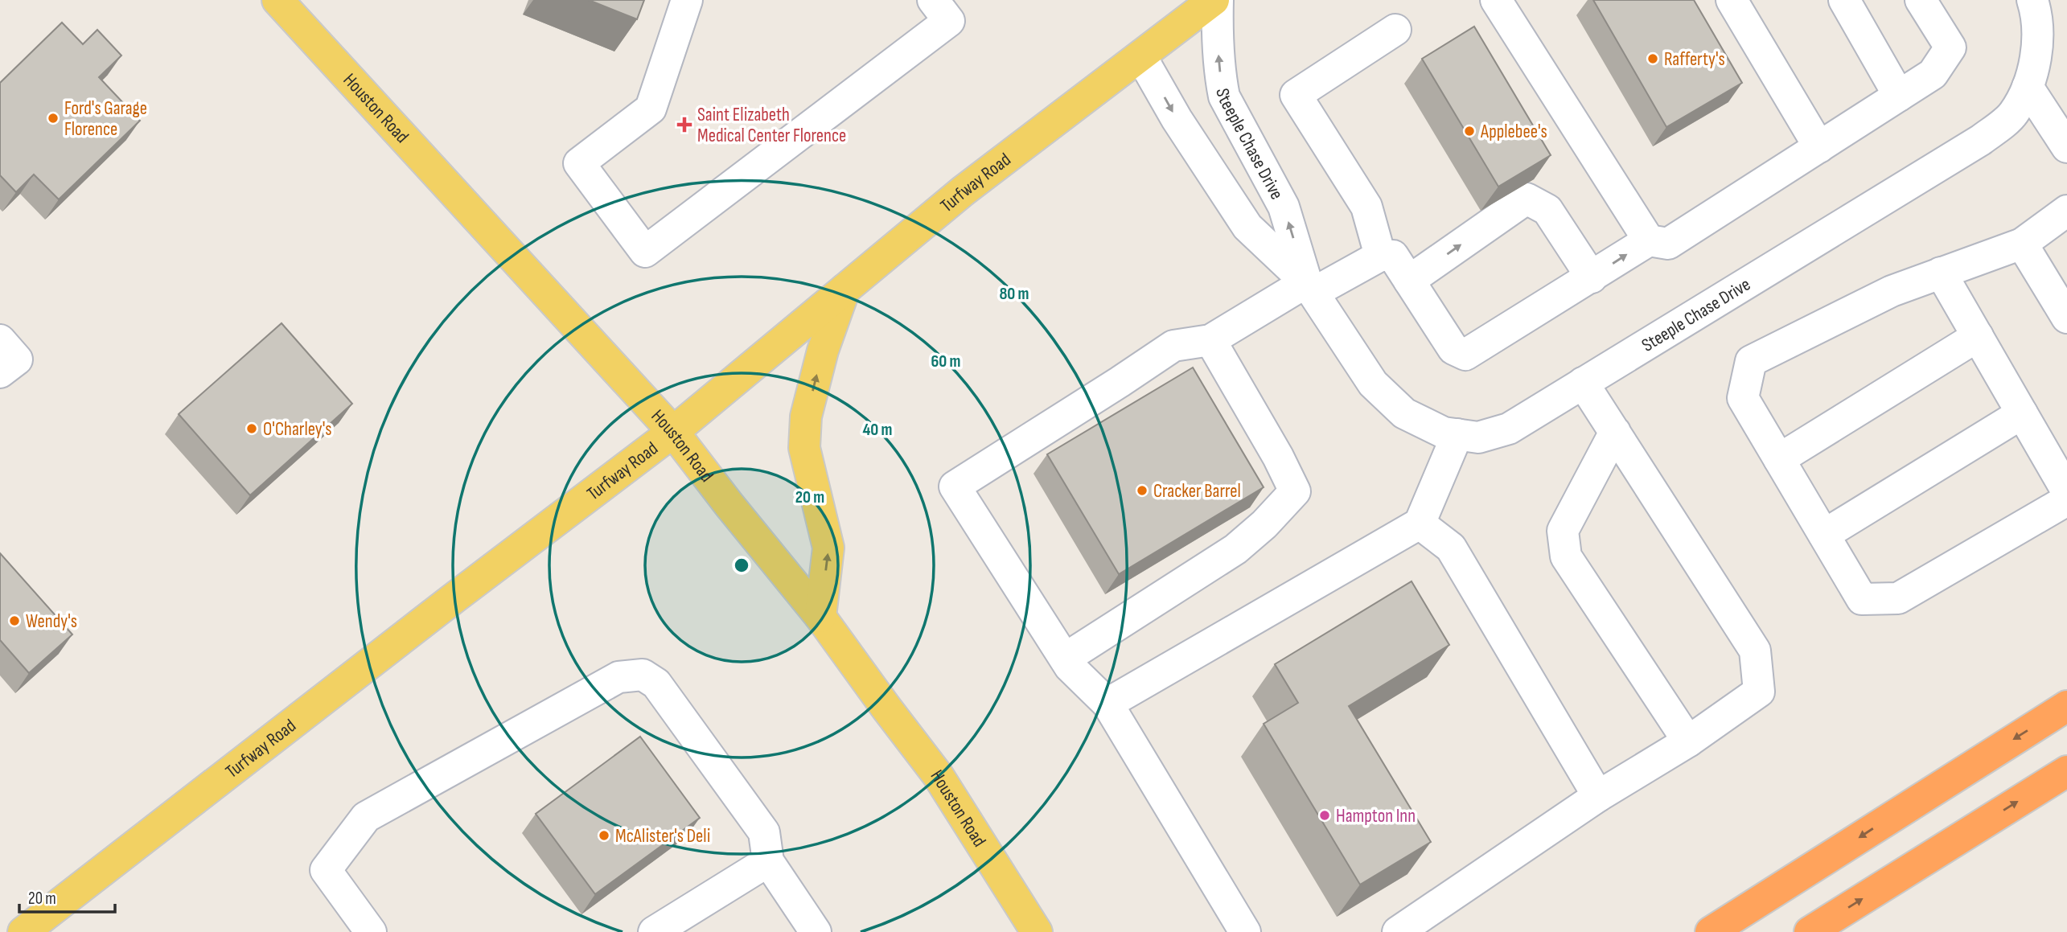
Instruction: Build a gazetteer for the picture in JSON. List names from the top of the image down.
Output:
{
  "streets": {
    "main road": ["Houston Road", "Turfway Road"],
    "street": ["Steeple Chase Drive"]
  },
  "crossings": [
    ["Houston Road", "Turfway Road"],
    ["Steeple Chase Drive", "Turfway Road"]
  ],
  "places": {
    "other": [
      "Rafferty's",
      "Ford's Garage Florence",
      "Applebee's",
      "O'Charley's",
      "Cracker Barrel",
      "Wendy's",
      "Hampton Inn",
      "McAlister's Deli"
    ],
    "health": ["Saint Elizabeth Medical Center Florence"]
  },
  "scale_bar": "20 m",
  "rings": [
    "80 m",
    "60 m",
    "40 m",
    "20 m"
  ]
}
